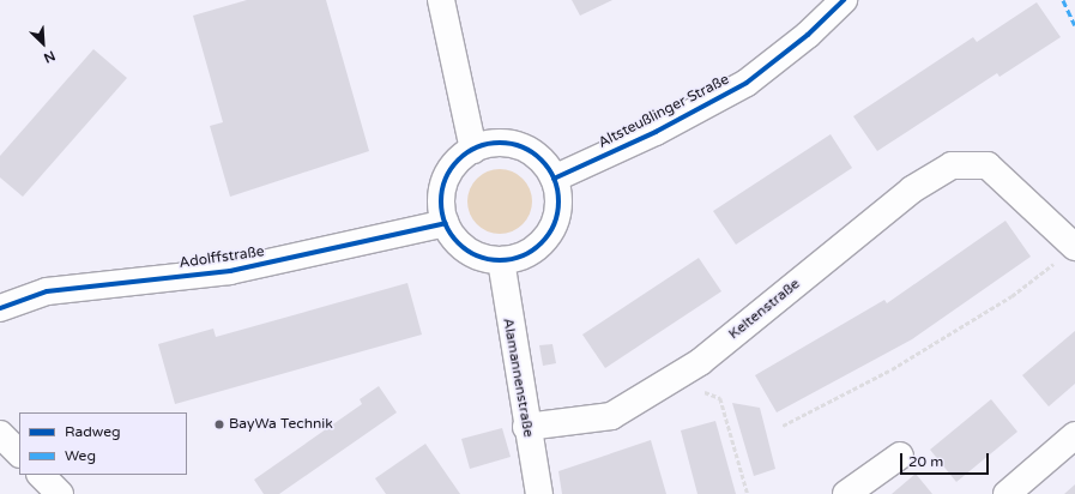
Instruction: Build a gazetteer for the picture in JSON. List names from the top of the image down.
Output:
{
  "streets": {
    "street": [
      "Altsteußlinger Straße",
      "Adolffstraße",
      "Keltenstraße",
      "Alamannenstraße"
    ]
  },
  "crossings": [
    ["Altsteußlinger Straße", "Adolffstraße"],
    ["Altsteußlinger Straße", "Alamannenstraße"],
    ["Adolffstraße", "Alamannenstraße"],
    ["Keltenstraße", "Alamannenstraße"]
  ],
  "places": ["BayWa Technik"],
  "legend": ["Radweg", "Weg"],
  "scale_bar": "20 m",
  "north": "bottom right"
}
